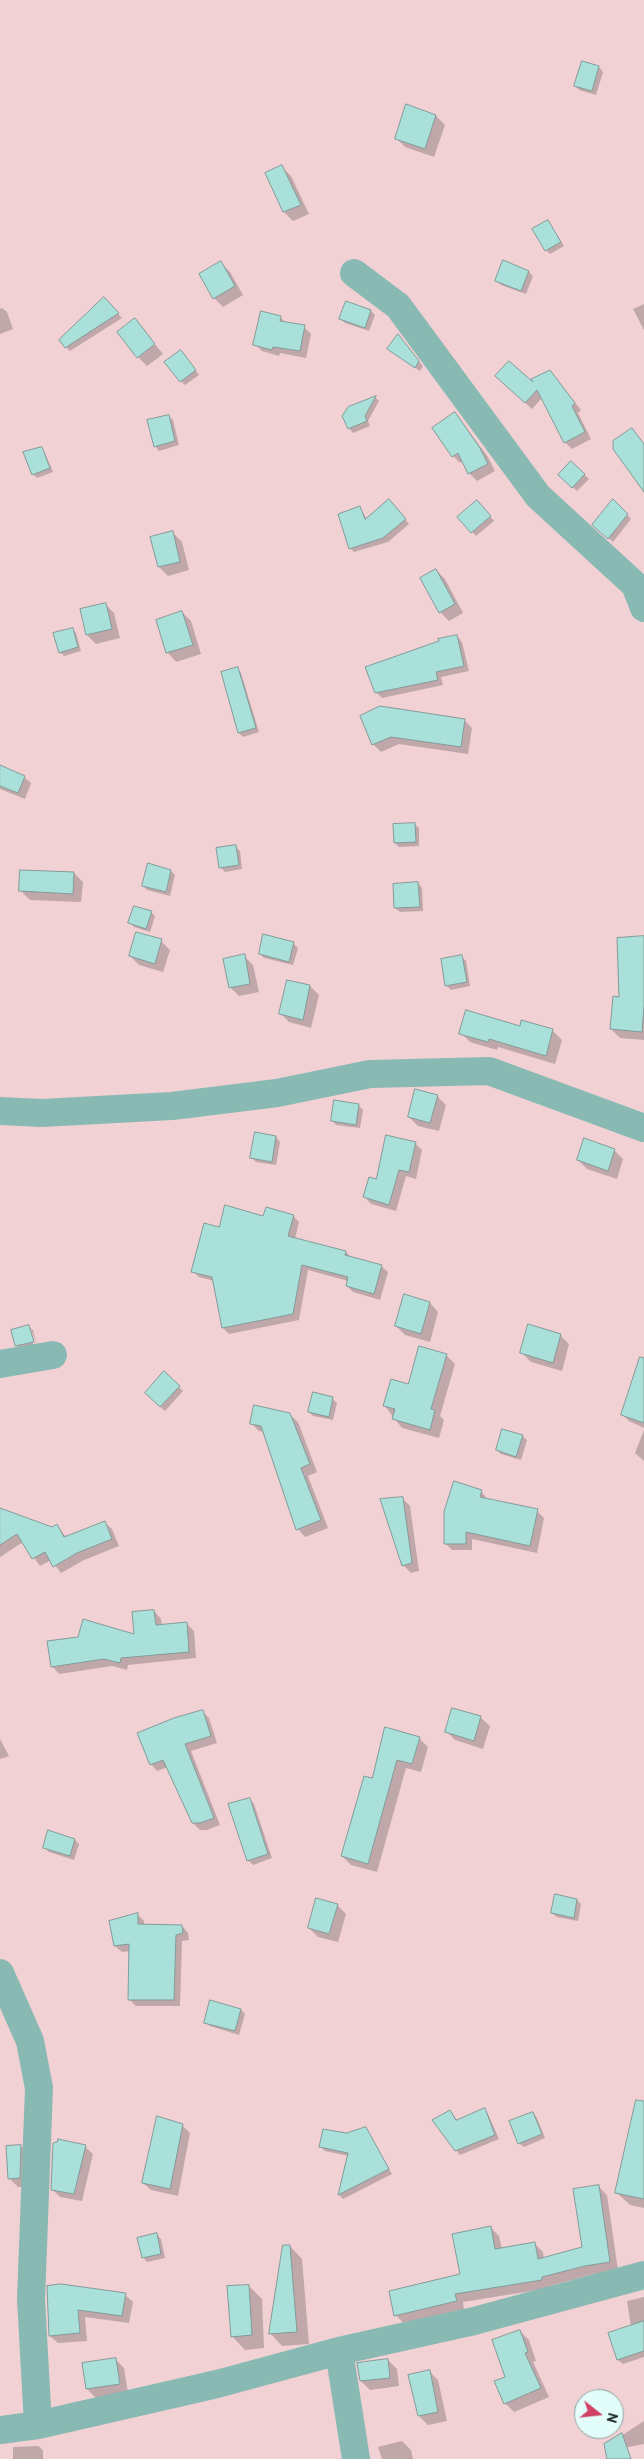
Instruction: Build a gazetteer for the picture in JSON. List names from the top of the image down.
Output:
{
  "north": "right"
}
